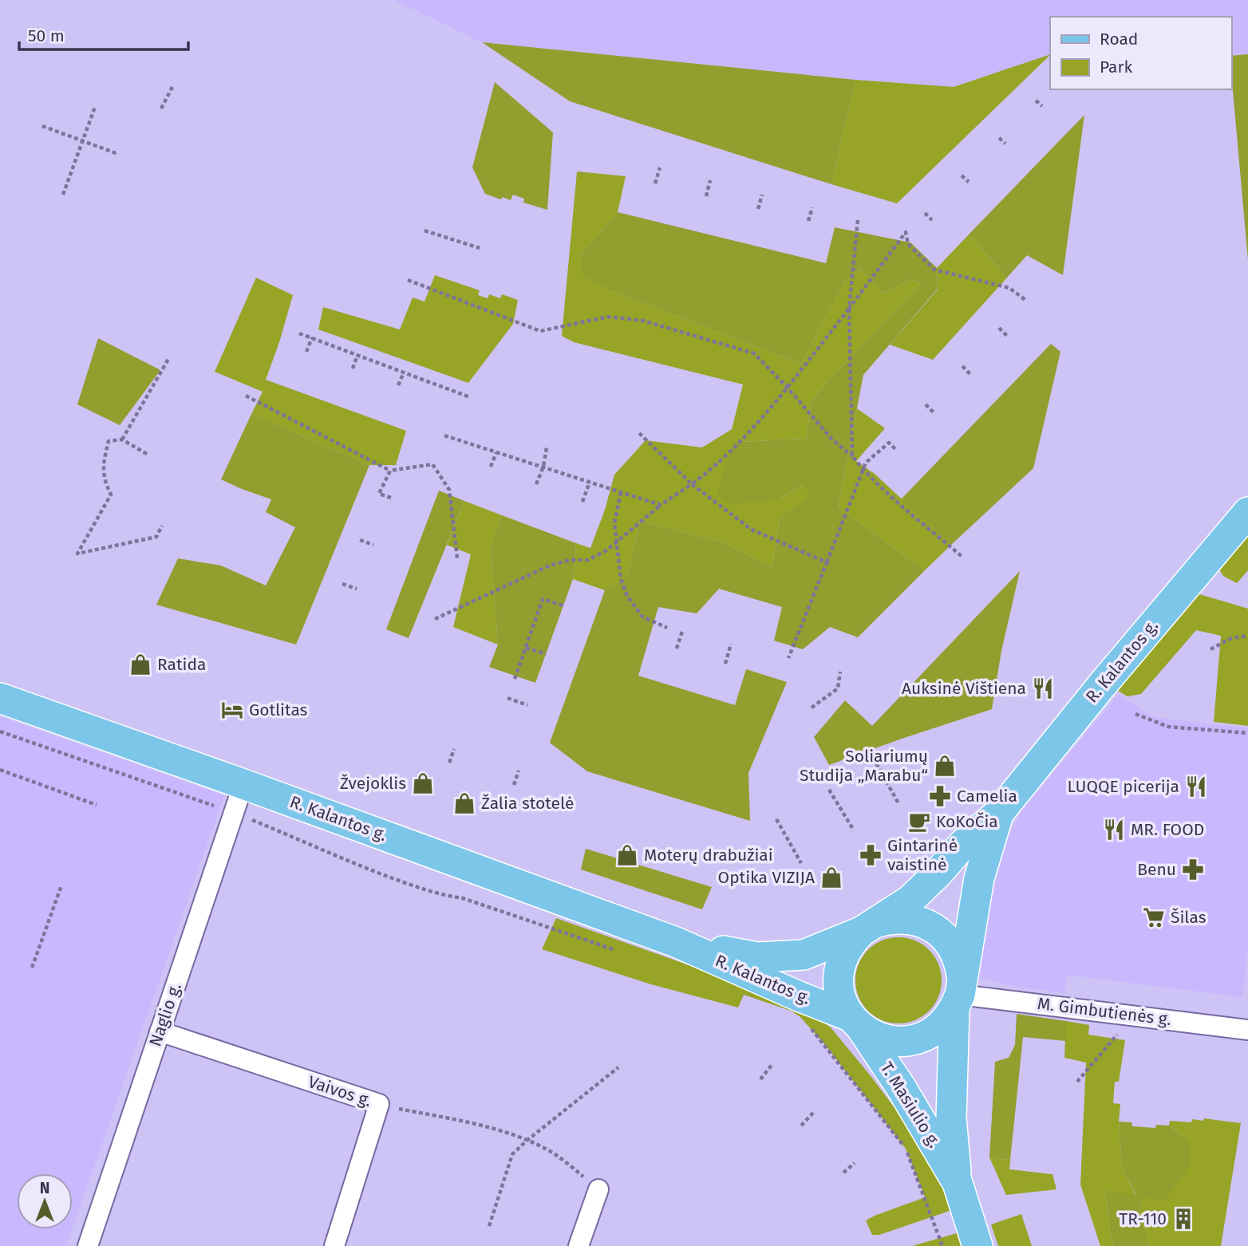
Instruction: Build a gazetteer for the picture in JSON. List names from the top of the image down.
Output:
{
  "streets": {
    "main road": ["R. Kalantos g.", "T. Masiulio g."],
    "street": ["M. Gimbutienės g.", "Naglio g.", "Vaivos g."]
  },
  "crossings": [
    ["R. Kalantos g.", "M. Gimbutienės g."],
    ["R. Kalantos g.", "Naglio g."],
    ["R. Kalantos g.", "T. Masiulio g."],
    ["M. Gimbutienės g.", "T. Masiulio g."],
    ["Naglio g.", "Vaivos g."]
  ],
  "places": {
    "shop": [
      "Ratida",
      "Soliariumų Studija „Marabu“",
      "Žvejoklis",
      "Žalia stotelė",
      "Moterų drabužiai",
      "Optika VIZIJA"
    ],
    "restaurant": ["Auksinė Vištiena", "LUQQE picerija", "MR. FOOD"],
    "hotel": ["Gotlitas"],
    "pharmacy": ["Camelia", "Gintarinė vaistinė", "Benu"],
    "cafe": ["KoKoČia"],
    "supermarket": ["Šilas"],
    "building": ["TR-110"]
  },
  "legend": ["Road", "Park"],
  "scale_bar": "50 m",
  "north": "top"
}
